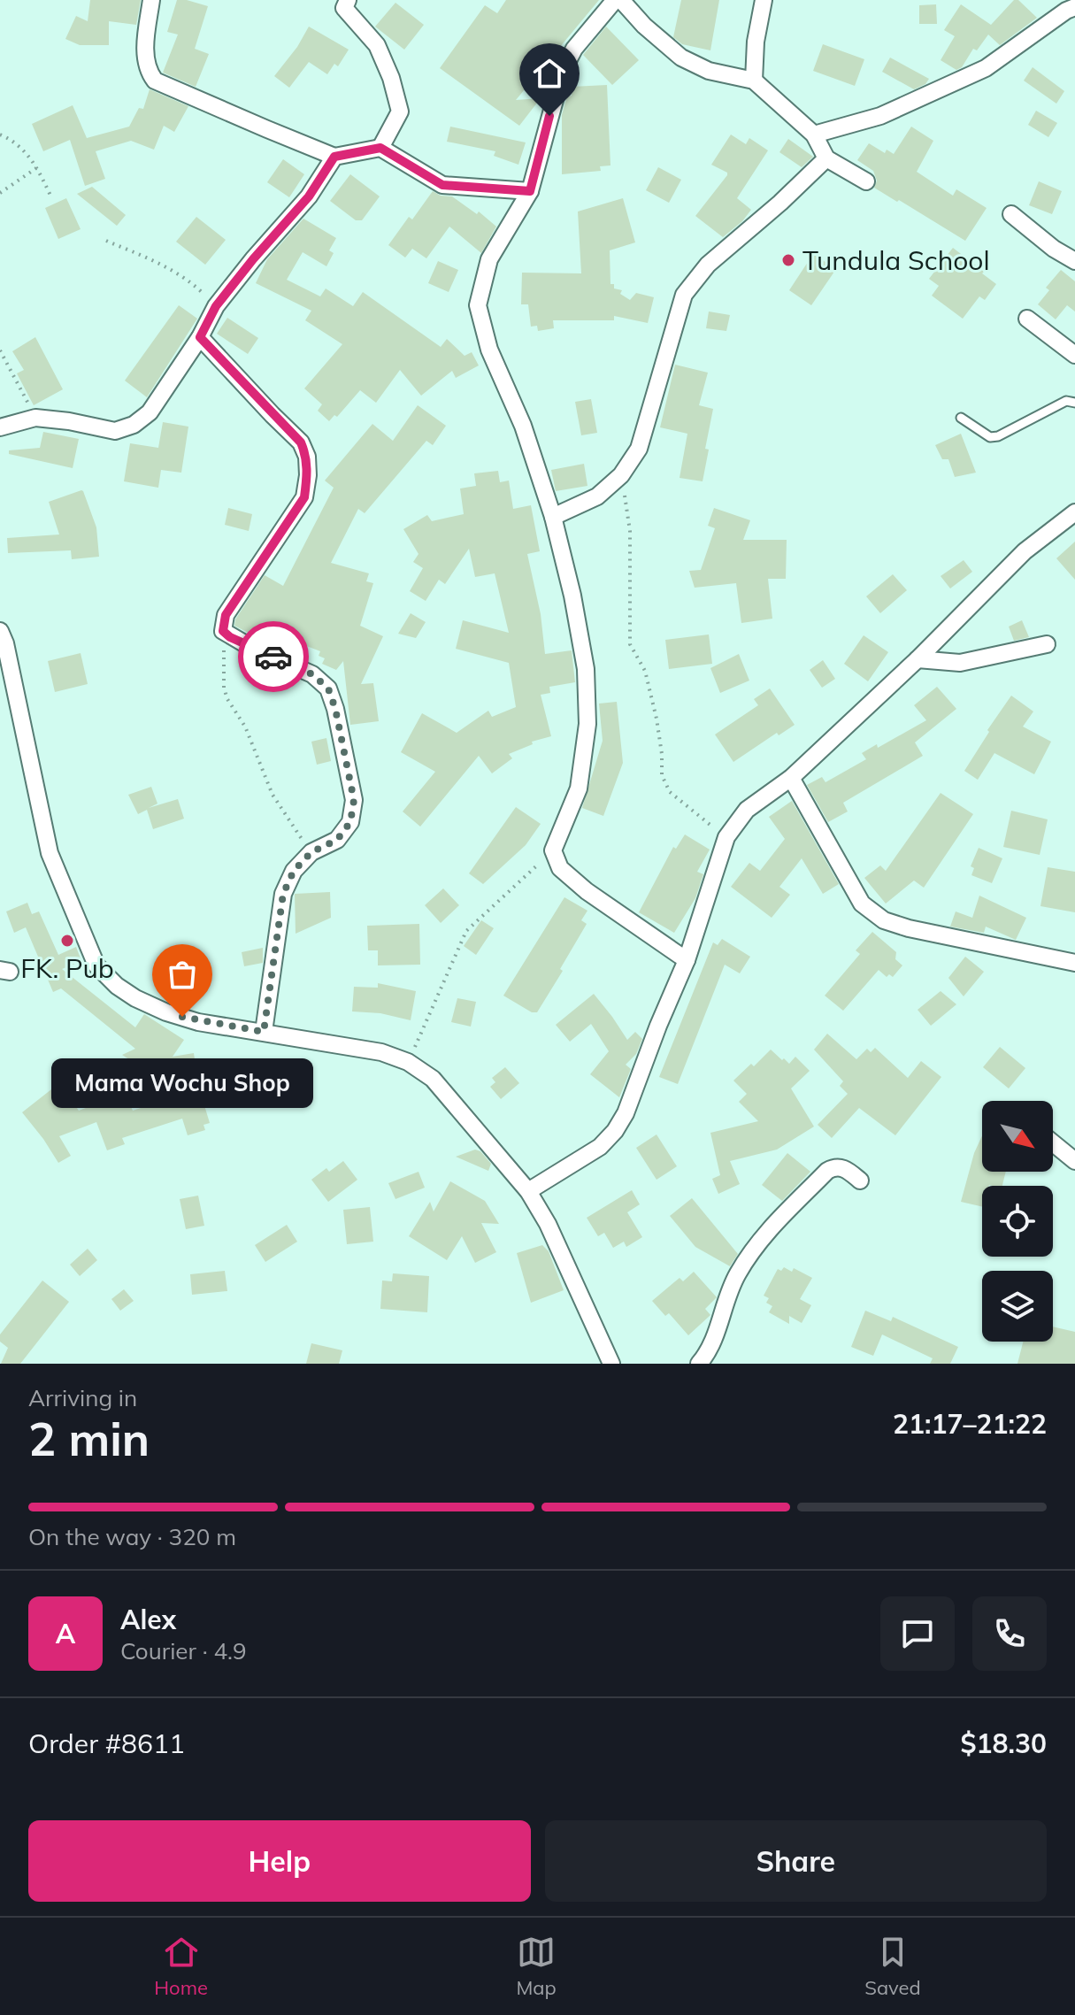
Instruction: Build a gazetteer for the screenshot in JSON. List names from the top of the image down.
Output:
{
  "places": ["Tundula School", "FK. Pub", "Mama Wochu Shop"],
  "north": "bottom right",
  "page": {
    "bubble": "Mama Wochu Shop",
    "heading": ["2 min", "Arriving in", "21:17–21:22"],
    "panel": [
      "Alex",
      "Courier · 4.9",
      "Order #8611",
      "$18.30"
    ],
    "bar": "On the way · 320 m",
    "round": "A",
    "buttons": ["Help", "Share"],
    "tabs": ["Home", "Map", "Saved"]
  }
}
